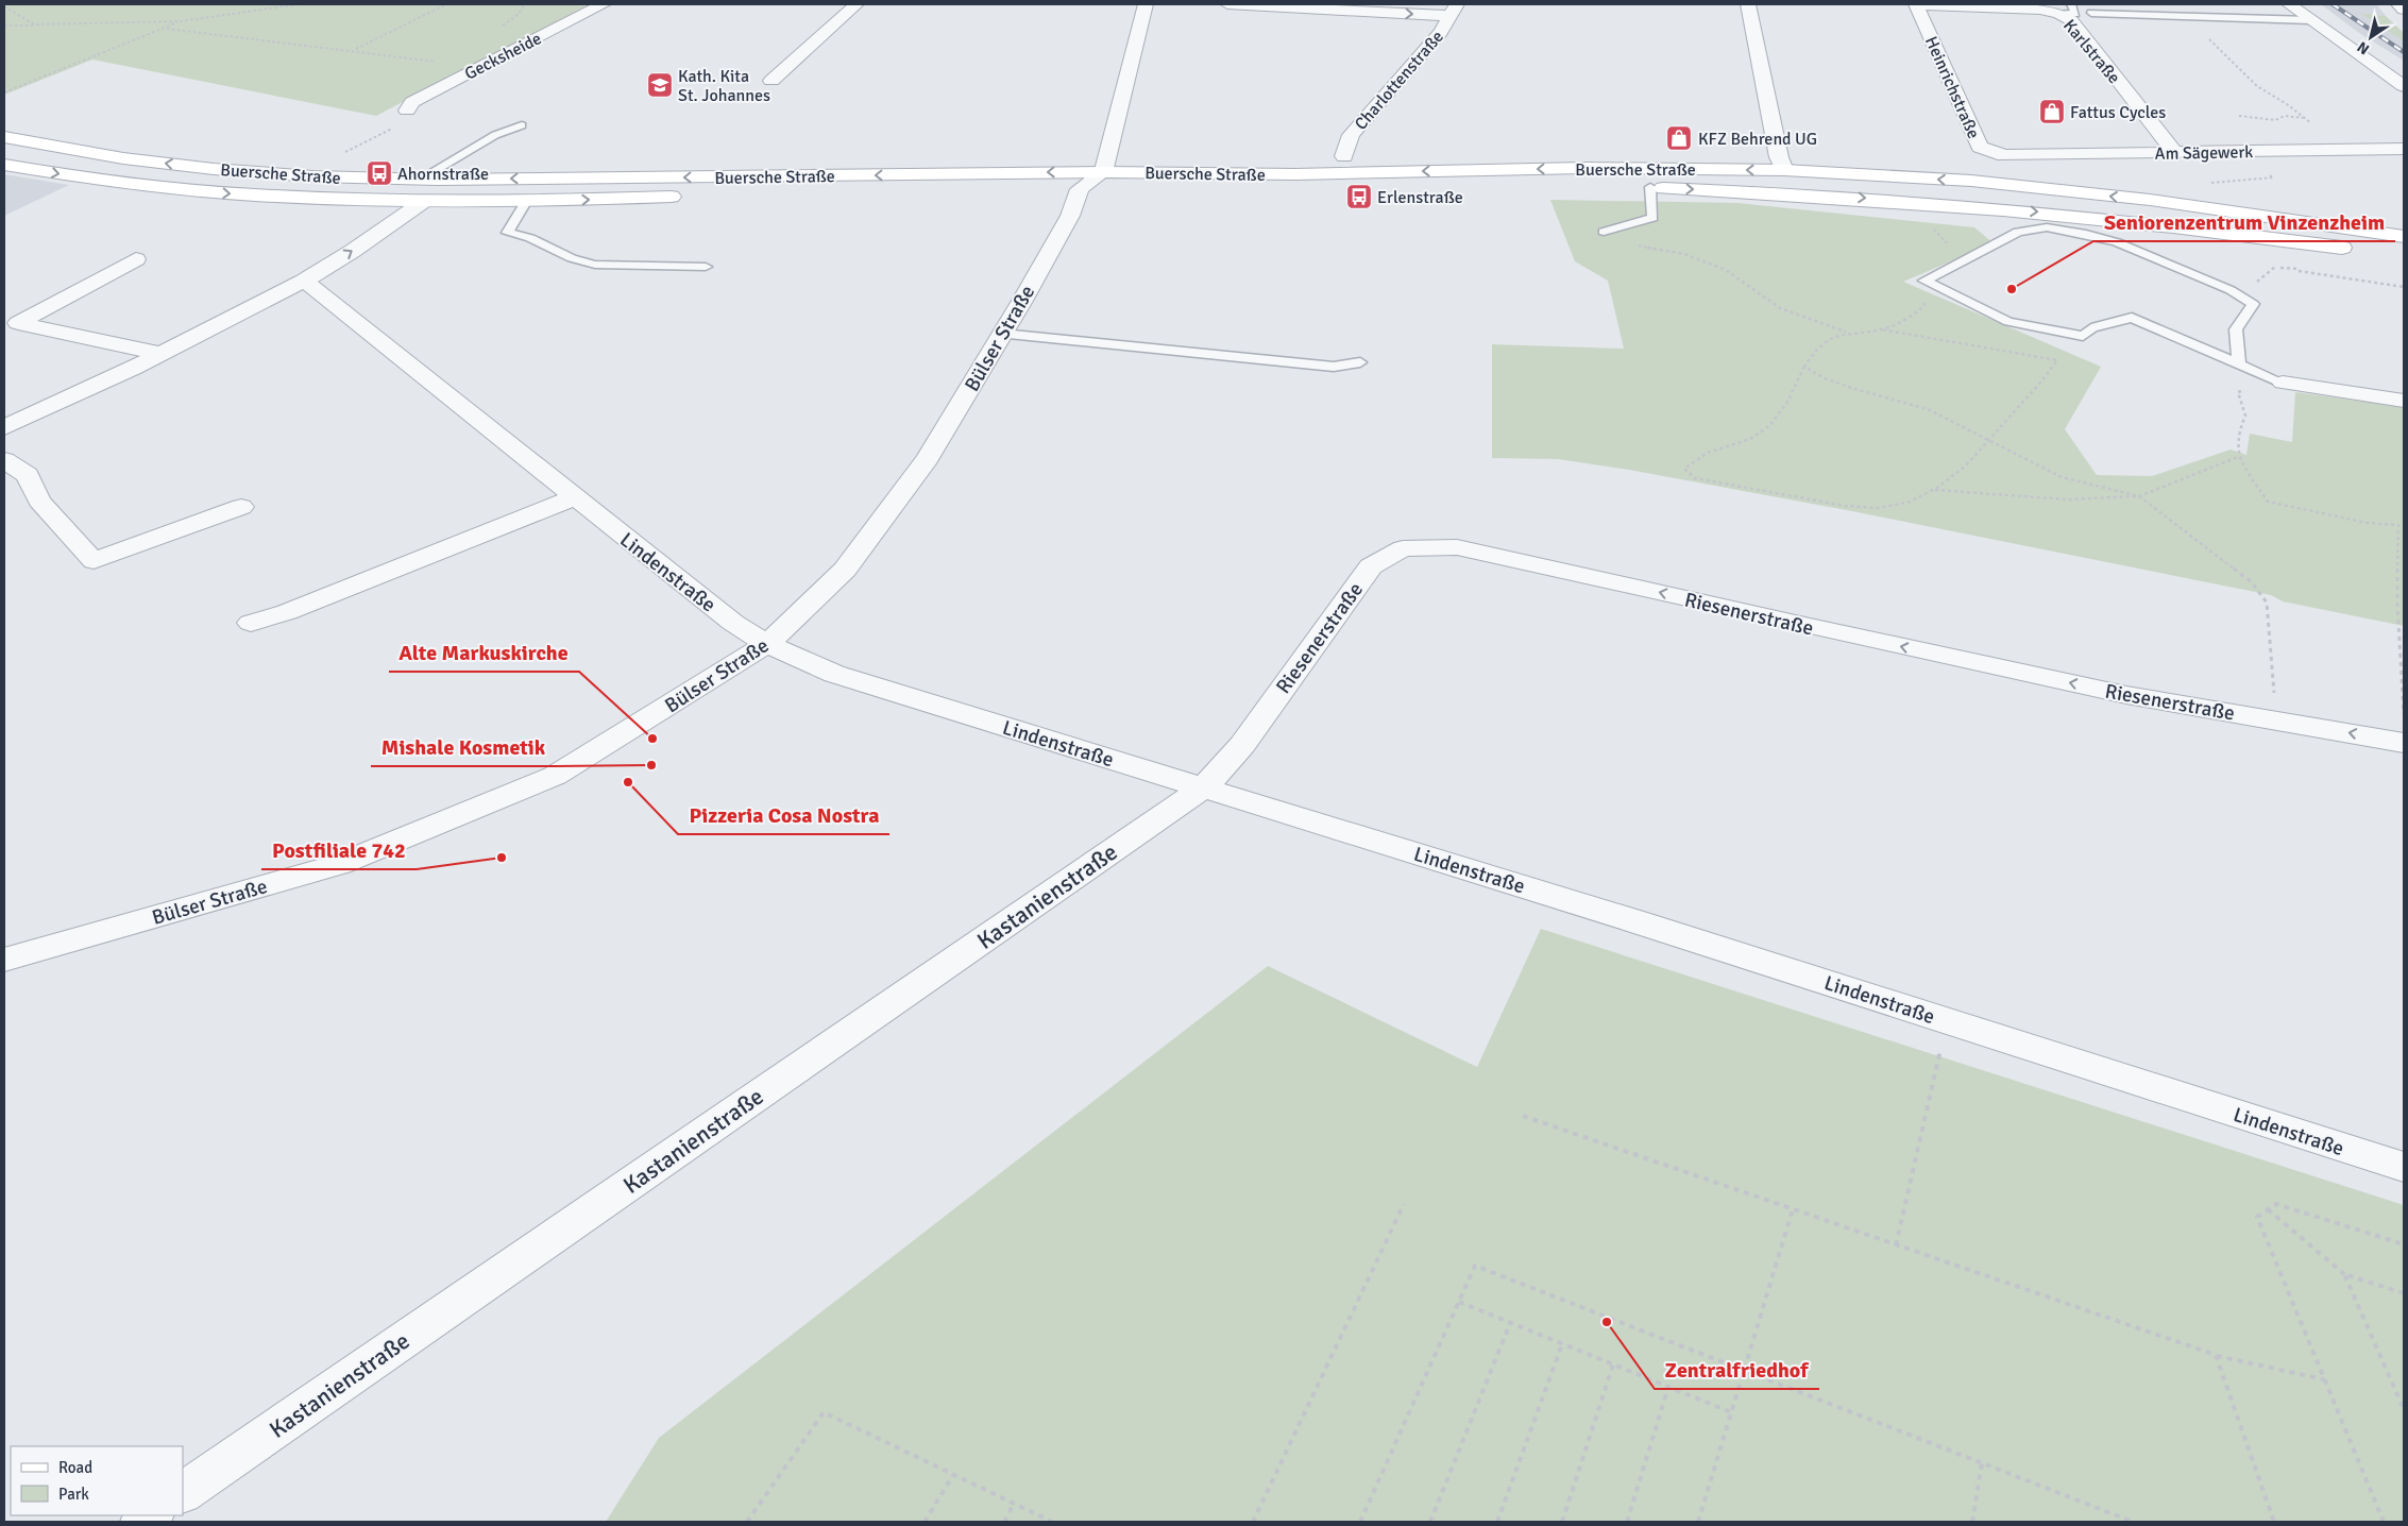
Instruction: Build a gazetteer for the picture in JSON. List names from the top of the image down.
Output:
{
  "streets": {
    "main road": ["Buersche Straße"],
    "street": [
      "Karlstraße",
      "Gecksheide",
      "Charlottenstraße",
      "Heinrichstraße",
      "Am Sägewerk",
      "Bülser Straße",
      "Lindenstraße",
      "Riesenerstraße",
      "Kastanienstraße"
    ]
  },
  "crossings": [
    ["Karlstraße", "Heinrichstraße"],
    ["Karlstraße", "Am Sägewerk"],
    ["Heinrichstraße", "Am Sägewerk"],
    ["Buersche Straße", "Bülser Straße"],
    ["Bülser Straße", "Lindenstraße"],
    ["Lindenstraße", "Riesenerstraße"],
    ["Lindenstraße", "Kastanienstraße"],
    ["Riesenerstraße", "Kastanienstraße"]
  ],
  "one_way": ["Riesenerstraße"],
  "places": {
    "school or university": ["Kath. Kita St. Johannes"],
    "shop": ["Fattus Cycles", "KFZ Behrend UG"],
    "bus stop": ["Ahornstraße", "Erlenstraße"],
    "other": [
      "Seniorenzentrum Vinzenzheim",
      "Alte Markuskirche",
      "Mishale Kosmetik",
      "Pizzeria Cosa Nostra",
      "Postfiliale 742",
      "Zentralfriedhof"
    ]
  },
  "legend": ["Road", "Park"],
  "north": "bottom left"
}
